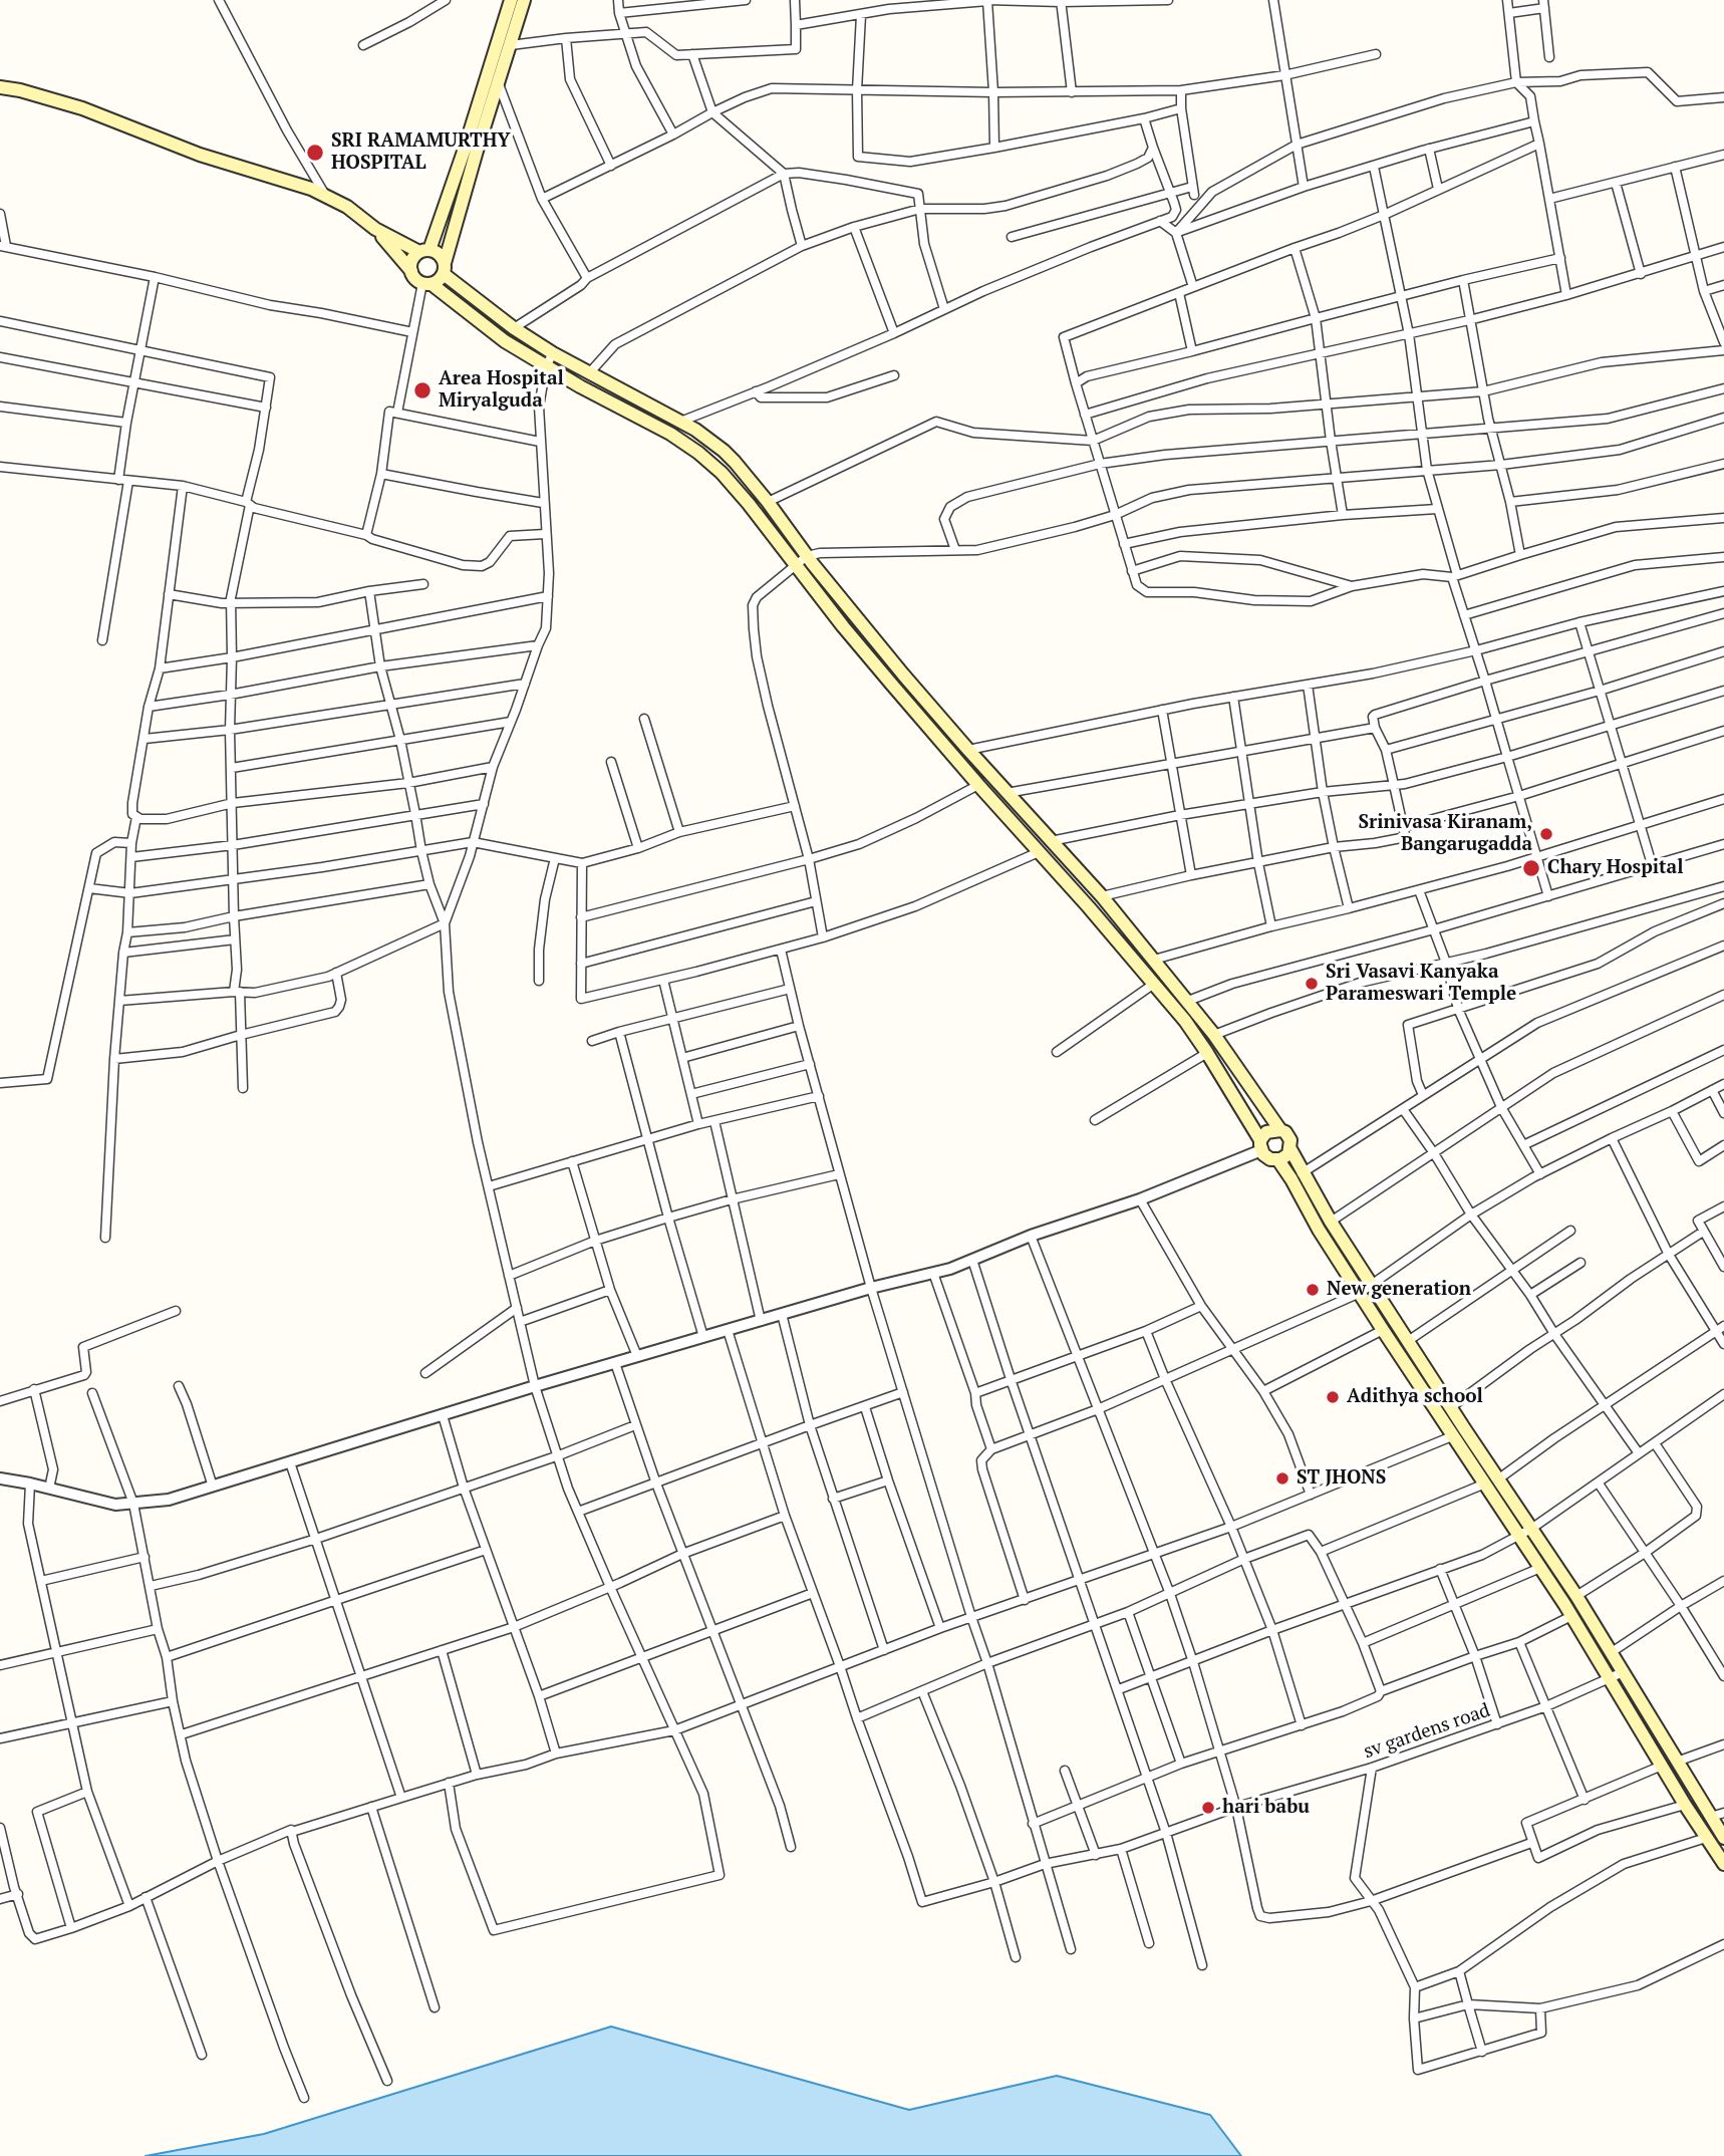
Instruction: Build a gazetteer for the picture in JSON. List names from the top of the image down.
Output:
{
  "streets": {
    "street": ["sv gardens road"]
  },
  "places": [
    "SRI RAMAMURTHY HOSPITAL",
    "Area Hospital Miryalguda",
    "Srinivasa Kiranam, Bangarugadda",
    "Chary Hospital",
    "Sri Vasavi Kanyaka Parameswari Temple",
    "New generation",
    "Adithya school",
    "ST JHONS",
    "hari babu"
  ]
}
